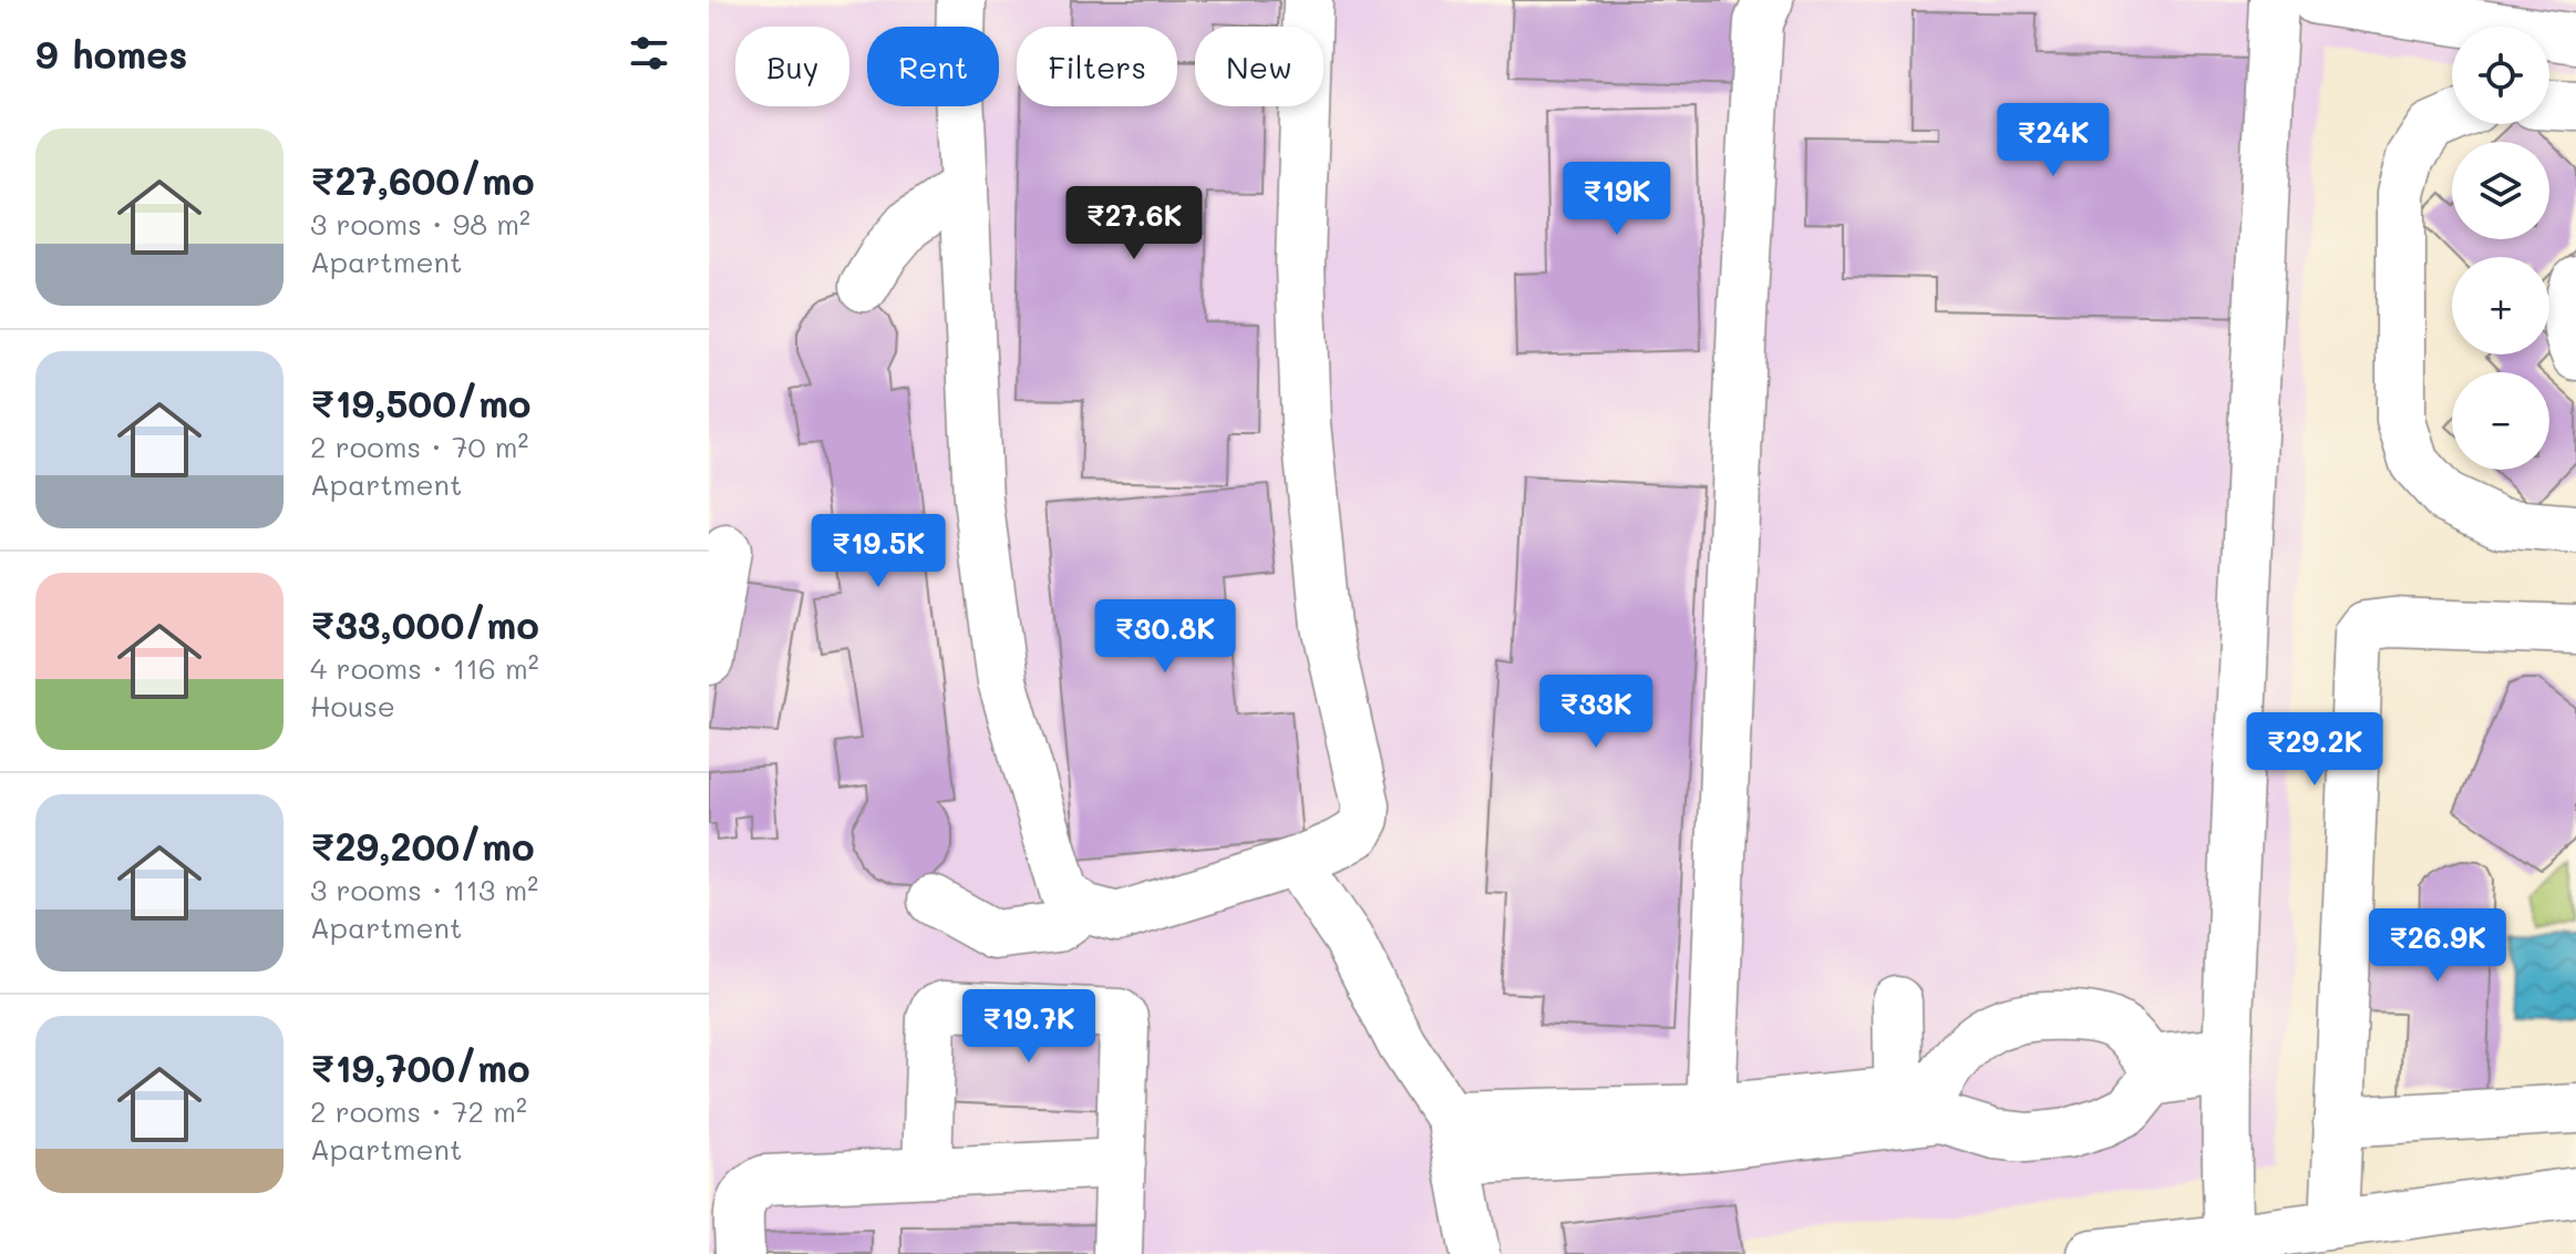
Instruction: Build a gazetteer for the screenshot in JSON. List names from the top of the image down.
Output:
{
  "page": {
    "heading": "9 homes",
    "map_buttons": ["+", "−"],
    "chip": [
      "Buy",
      "Rent",
      "Filters",
      "New"
    ],
    "price": [
      "₹24K",
      "₹19K",
      "₹27.6K",
      "₹19.5K",
      "₹30.8K",
      "₹33K",
      "₹29.2K",
      "₹26.9K",
      "₹19.7K"
    ],
    "list": [
      {
        "name": "₹27,600/mo",
        "note": "3 rooms · 98 m² · Apartment"
      },
      {
        "name": "₹19,500/mo",
        "note": "2 rooms · 70 m² · Apartment"
      },
      {
        "name": "₹33,000/mo",
        "note": "4 rooms · 116 m² · House"
      },
      {
        "name": "₹29,200/mo",
        "note": "3 rooms · 113 m² · Apartment"
      },
      {
        "name": "₹19,700/mo",
        "note": "2 rooms · 72 m² · Apartment"
      }
    ]
  }
}
